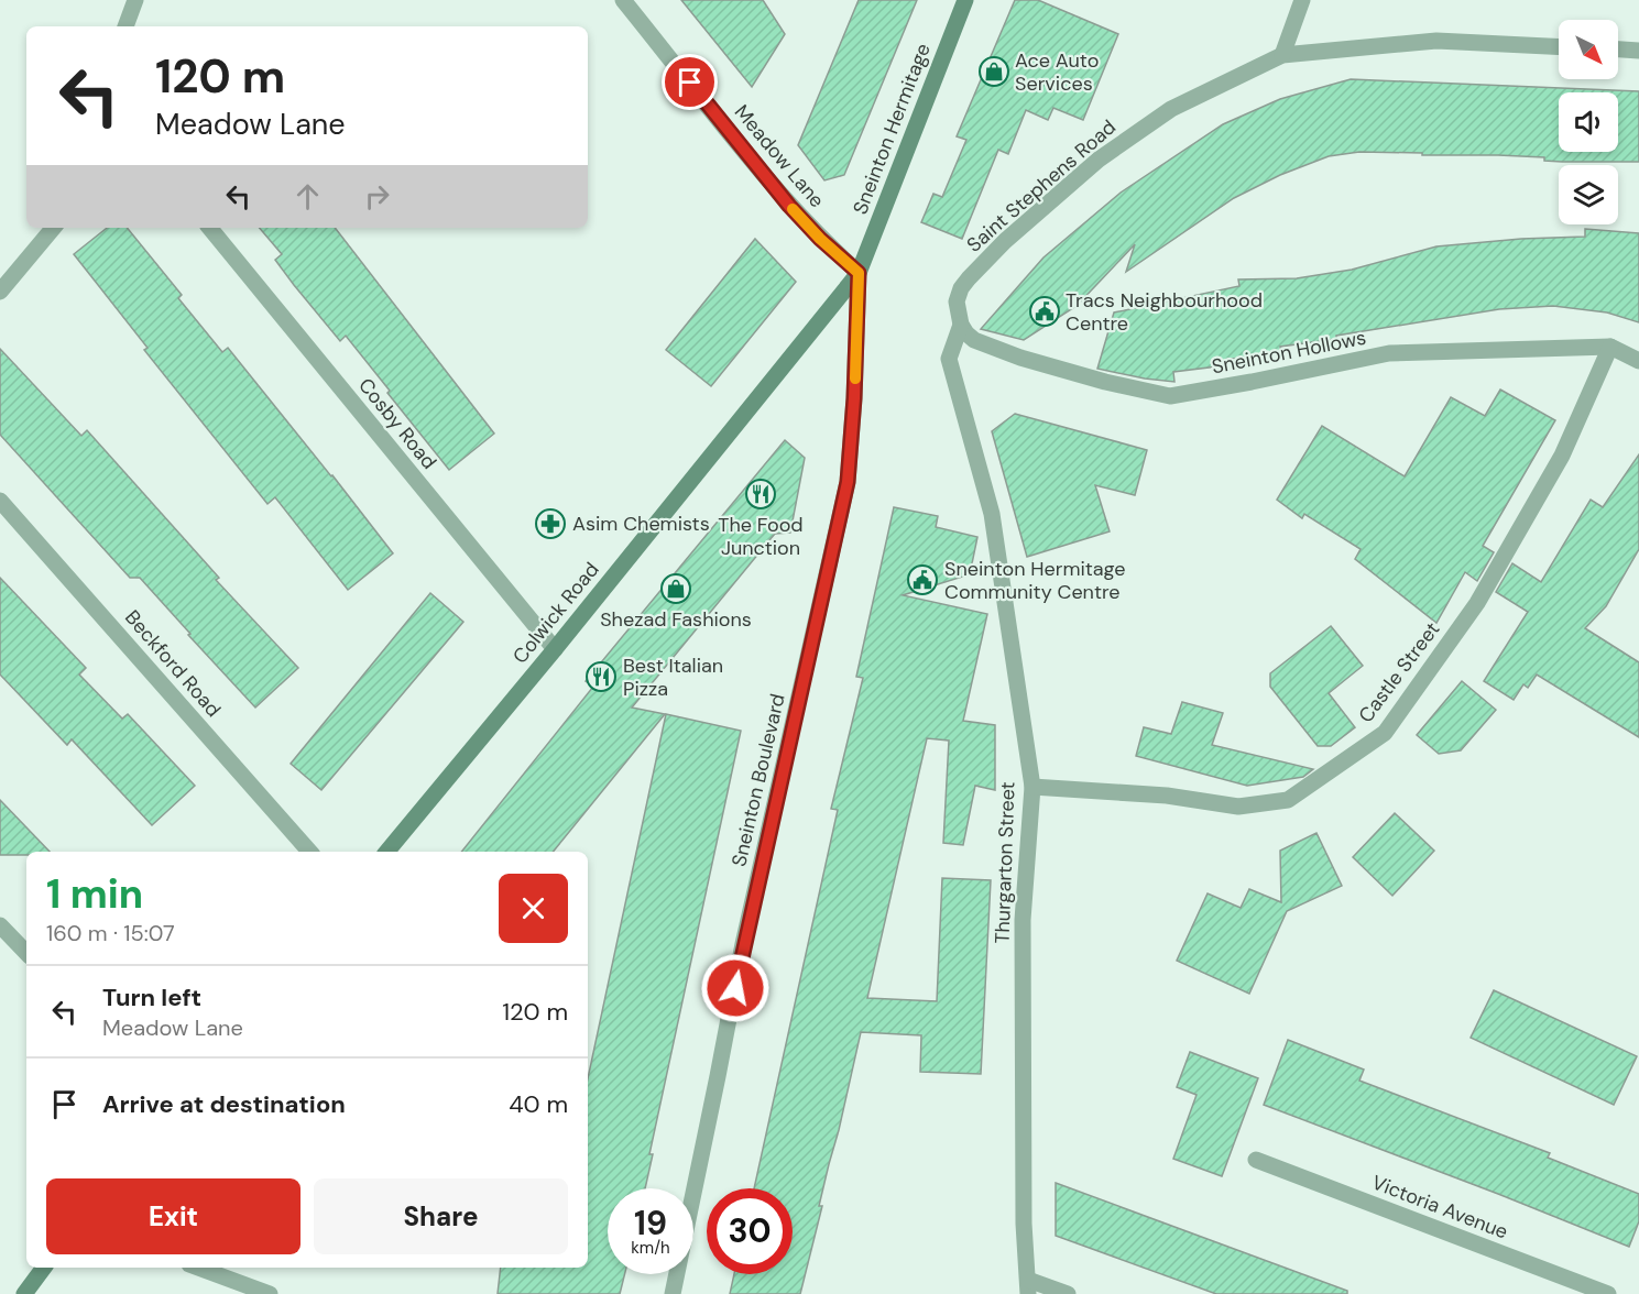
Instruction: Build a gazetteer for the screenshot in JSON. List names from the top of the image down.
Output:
{
  "streets": {
    "street": [
      "Sneinton Hermitage",
      "Meadow Lane",
      "Saint Stephens Road",
      "Sneinton Hollows",
      "Cosby Road",
      "Colwick Road",
      "Beckford Road",
      "Castle Street",
      "Sneinton Boulevard",
      "Thurgarton Street",
      "Victoria Avenue"
    ]
  },
  "crossings": [
    ["Sneinton Hermitage", "Meadow Lane"],
    ["Sneinton Hermitage", "Colwick Road"],
    ["Sneinton Hermitage", "Sneinton Boulevard"],
    ["Meadow Lane", "Colwick Road"],
    ["Meadow Lane", "Sneinton Boulevard"],
    ["Saint Stephens Road", "Sneinton Hollows"],
    ["Saint Stephens Road", "Thurgarton Street"],
    ["Sneinton Hollows", "Castle Street"],
    ["Sneinton Hollows", "Thurgarton Street"],
    ["Cosby Road", "Colwick Road"],
    ["Colwick Road", "Sneinton Boulevard"],
    ["Castle Street", "Thurgarton Street"]
  ],
  "places": {
    "shop": ["Ace Auto Services", "Shezad Fashions"],
    "public building": ["Tracs Neighbourhood Centre", "Sneinton Hermitage Community Centre"],
    "restaurant": ["The Food Junction", "Best Italian Pizza"],
    "pharmacy": ["Asim Chemists"]
  },
  "north": "bottom right",
  "page": {
    "turn": ["120 m", "Meadow Lane"],
    "heading": ["1 min", "160 m · 15:07"],
    "list": [
      {
        "name": "Turn left",
        "note": "Meadow Lane",
        "value": "120 m"
      },
      {
        "name": "Arrive at destination",
        "value": "40 m"
      }
    ],
    "buttons": ["Exit", "Share"],
    "speed": "19 km/h",
    "limit": "30"
  }
}
